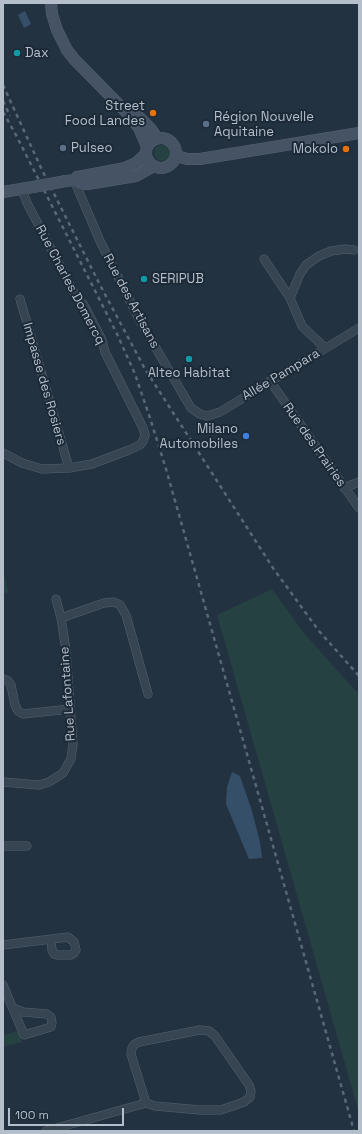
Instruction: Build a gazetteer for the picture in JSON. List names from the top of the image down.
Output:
{
  "streets": {
    "street": [
      "Rue Charles Domercq",
      "Rue des Artisans",
      "Allée Pampara",
      "Impasse des Rosiers",
      "Rue des Prairies",
      "Rue Lafontaine"
    ]
  },
  "crossings": [
    ["Rue Charles Domercq", "Impasse des Rosiers"],
    ["Rue des Artisans", "Allée Pampara"],
    ["Allée Pampara", "Rue des Prairies"]
  ],
  "places": [
    "Dax",
    "Street Food Landes",
    "Région Nouvelle Aquitaine",
    "Pulseo",
    "Mokolo",
    "SERIPUB",
    "Alteo Habitat",
    "Milano Automobiles"
  ],
  "scale_bar": "100 m"
}
